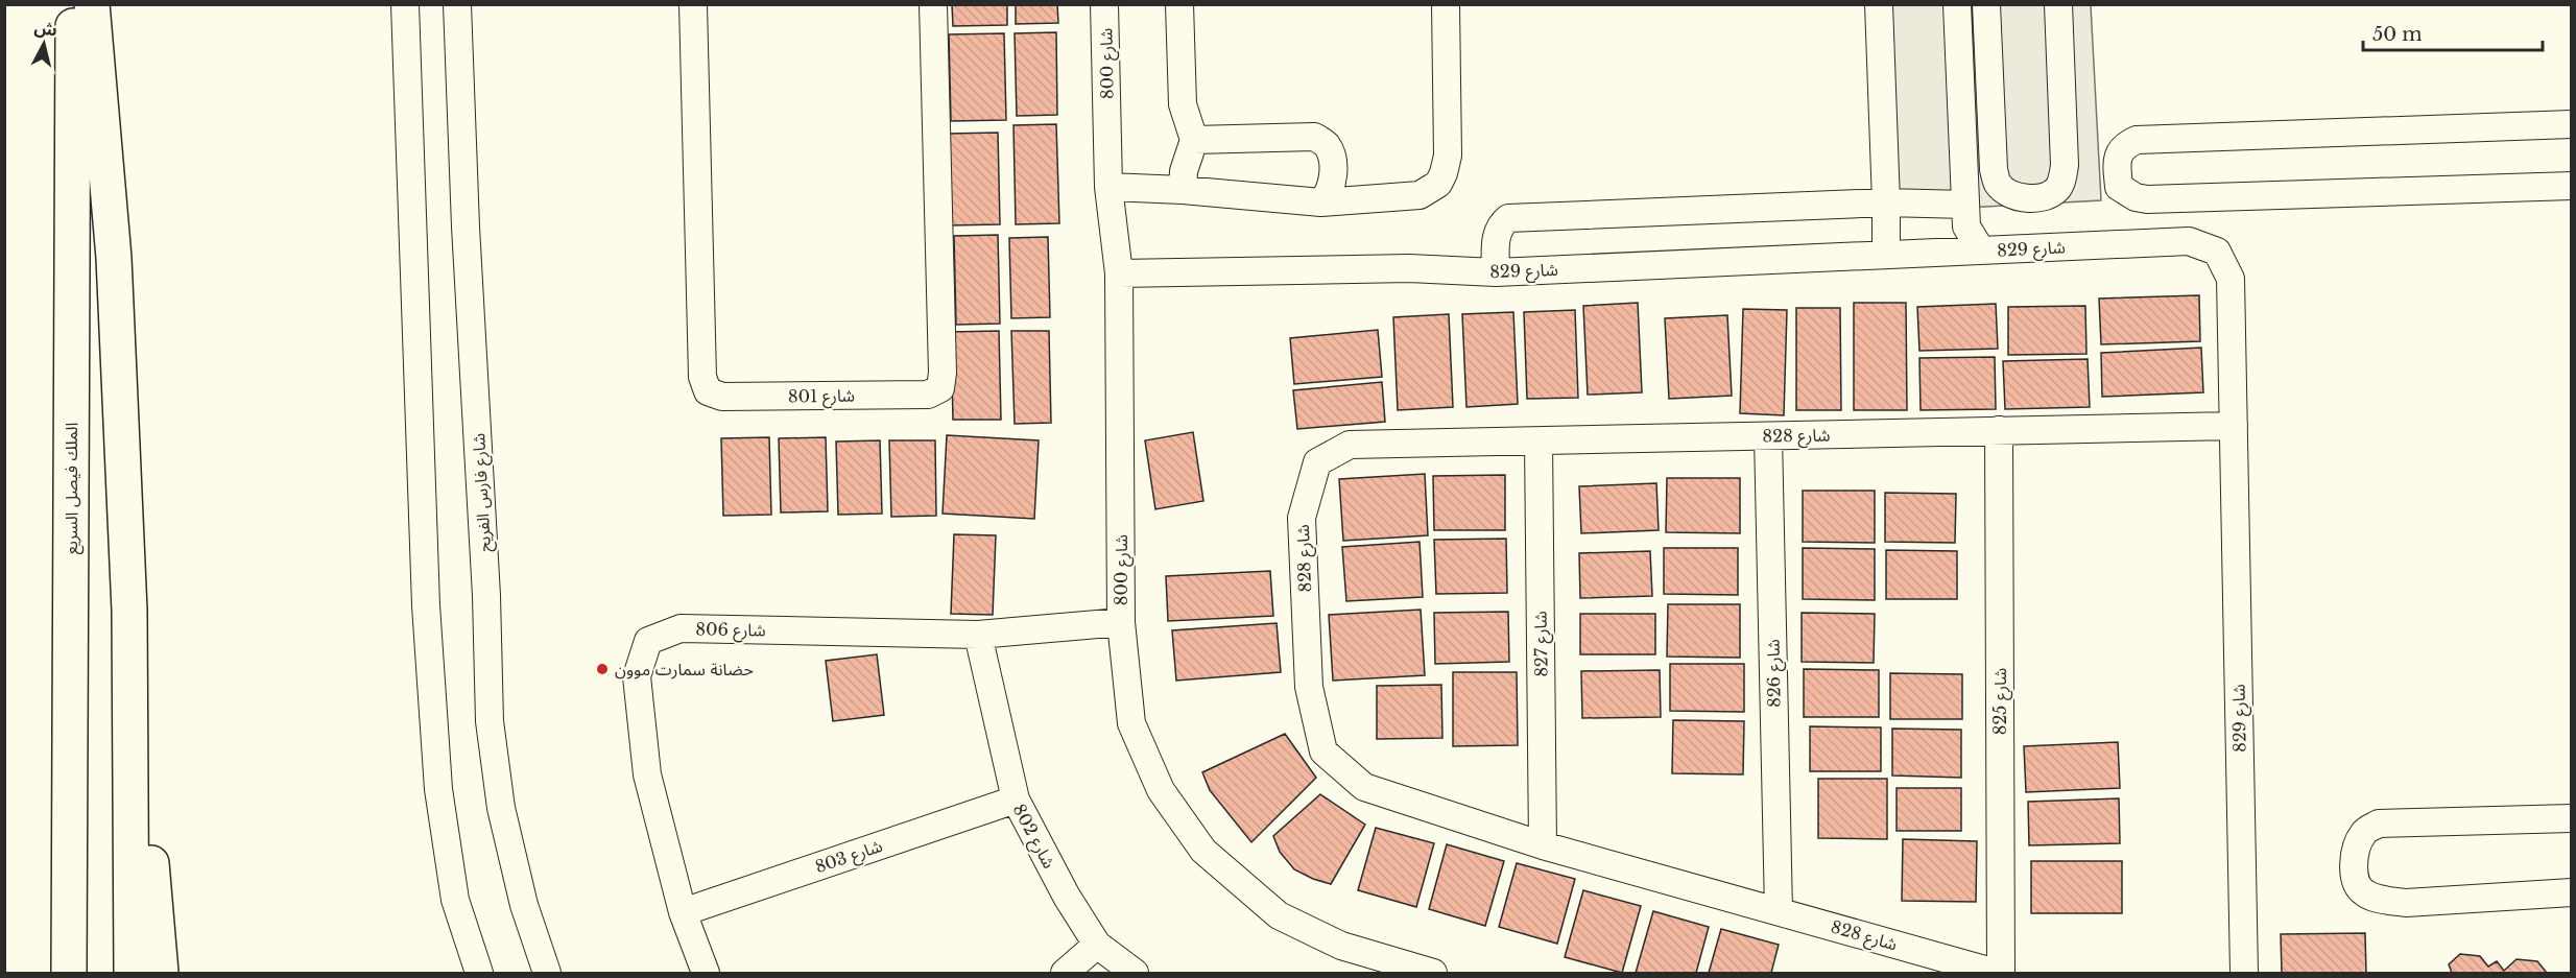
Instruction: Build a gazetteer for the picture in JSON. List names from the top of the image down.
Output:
{
  "streets": {
    "highway": ["الملك فيصل السريع"],
    "street": [
      "شارع 800",
      "شارع 829",
      "شارع 801",
      "شارع 828",
      "شارع فارس الفريح",
      "شارع 806",
      "شارع 827",
      "شارع 826",
      "شارع 825",
      "شارع 802",
      "شارع 803"
    ]
  },
  "crossings": [
    ["شارع 800", "شارع 829"],
    ["شارع 800", "شارع 806"],
    ["شارع 829", "شارع 828"],
    ["شارع 828", "شارع 827"],
    ["شارع 828", "شارع 826"],
    ["شارع 828", "شارع 825"],
    ["شارع 806", "شارع 802"],
    ["شارع 806", "شارع 803"],
    ["شارع 802", "شارع 803"]
  ],
  "places": ["حضانة سمارت موون"],
  "scale_bar": "50 m",
  "north": "top"
}
